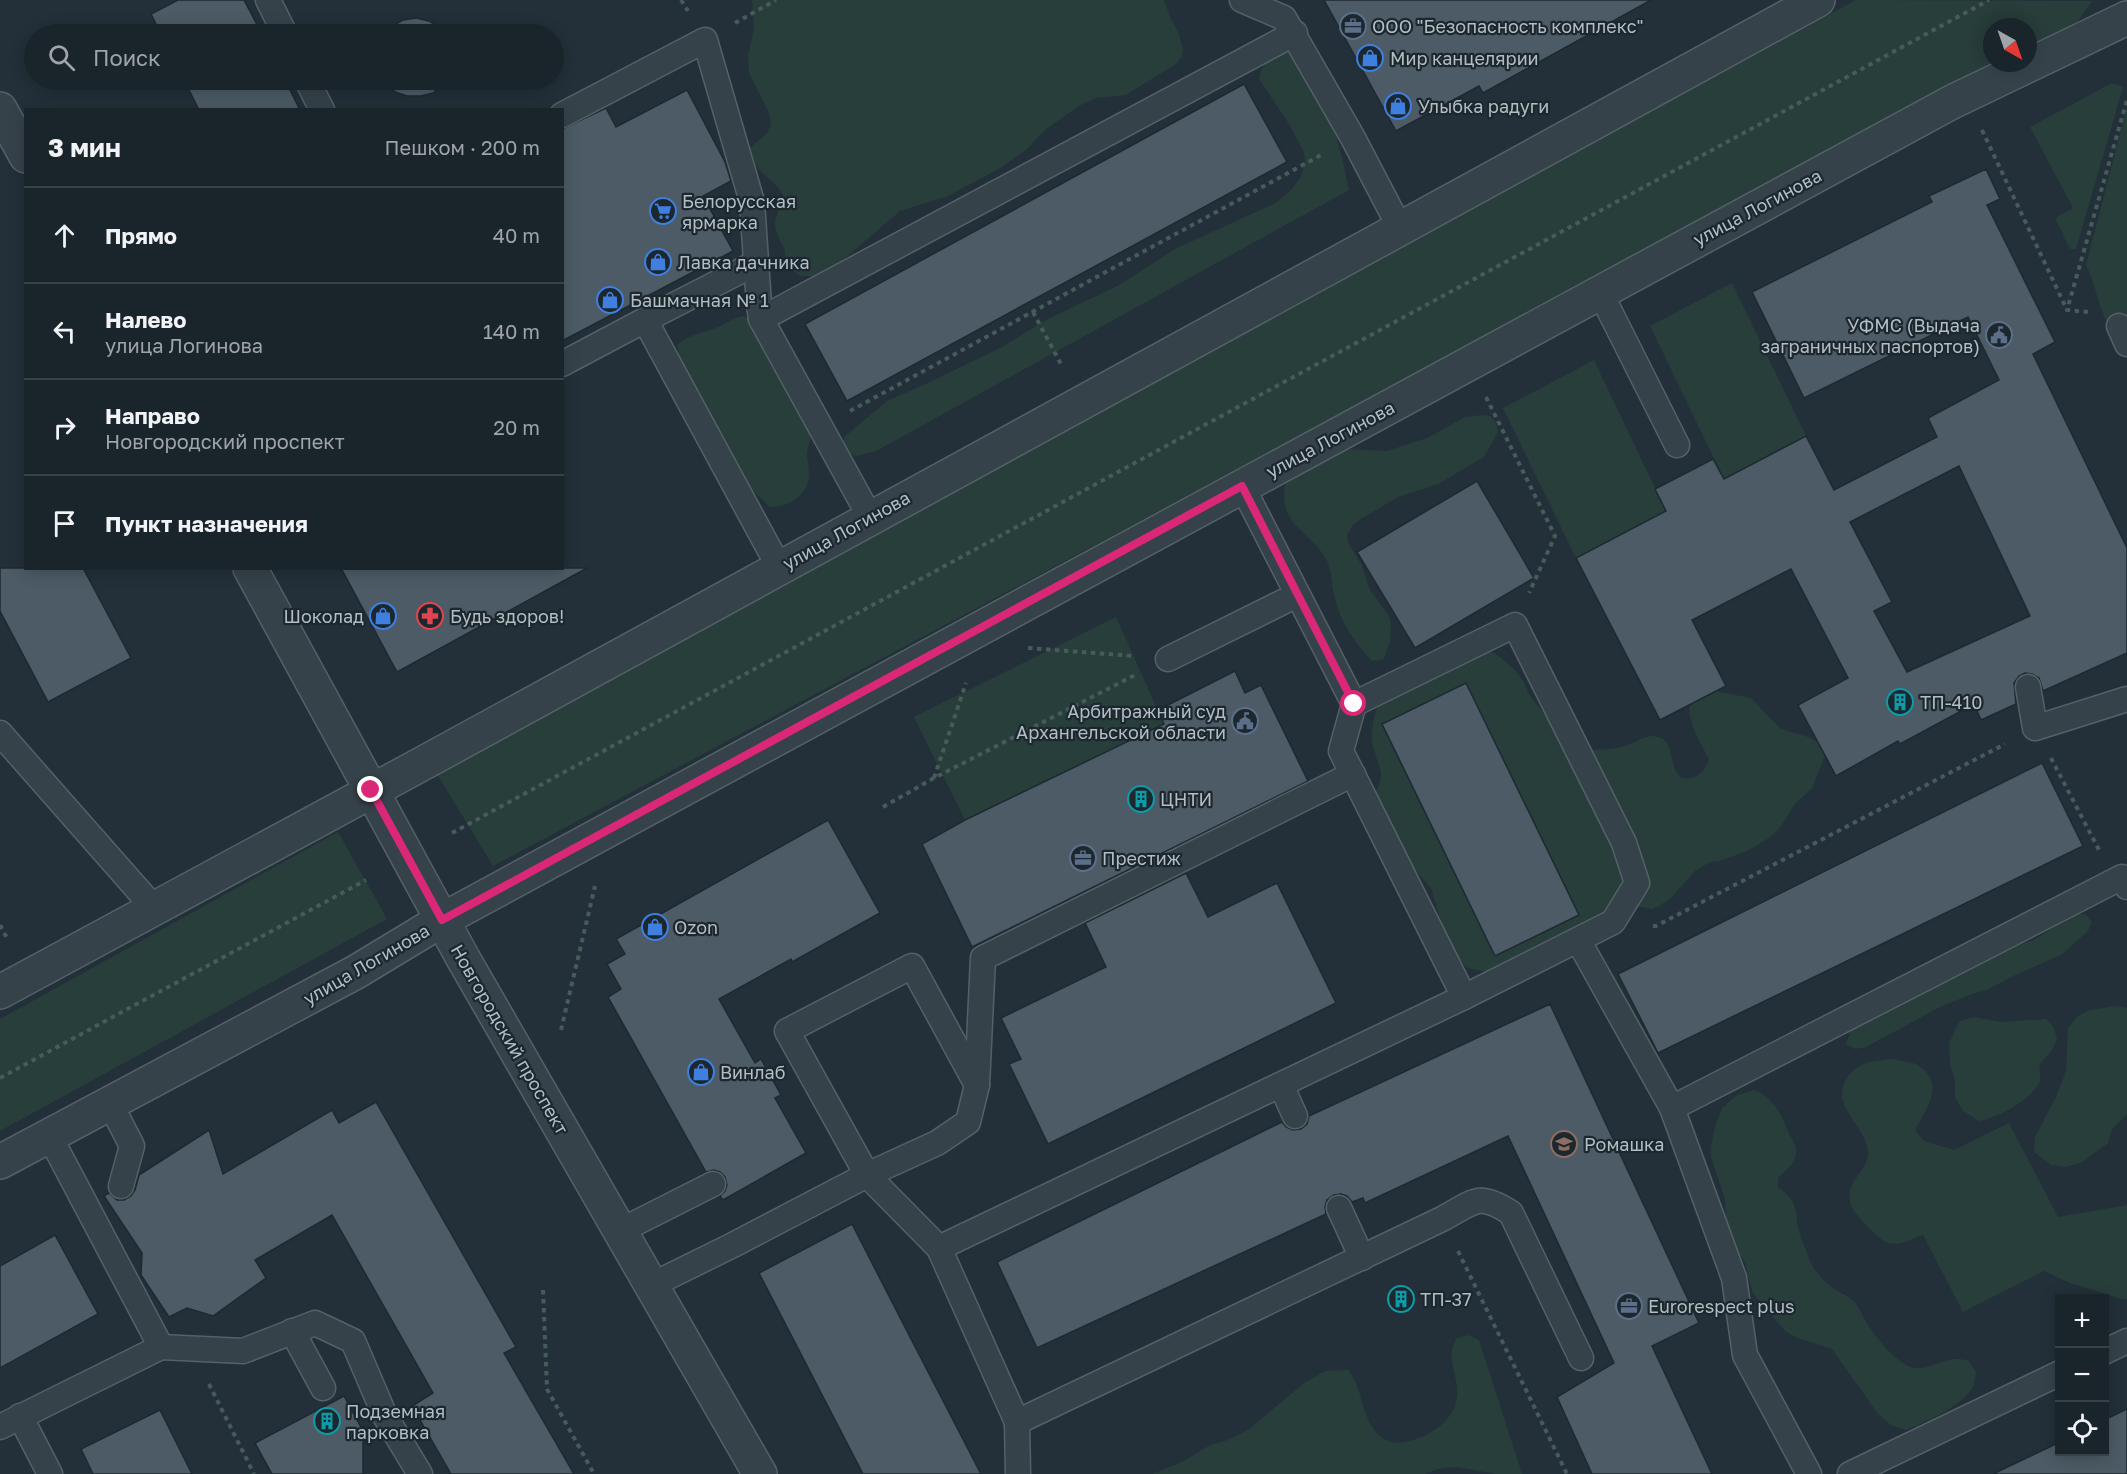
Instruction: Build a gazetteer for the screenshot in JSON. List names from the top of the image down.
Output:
{
  "streets": {
    "street": ["улица Логинова", "Новгородский проспект"]
  },
  "crossings": [
    ["улица Логинова", "Новгородский проспект"]
  ],
  "places": {
    "office": ["ООО \"Безопасность комплекс\"", "Престиж", "Eurorespect plus"],
    "shop": [
      "Мир канцелярии",
      "Улыбка радуги",
      "Лавка дачника",
      "Башмачная № 1",
      "Шоколад",
      "Ozon",
      "Винлаб"
    ],
    "supermarket": ["Белорусская ярмарка"],
    "public building": ["УФМС (Выдача заграничных паспортов)", "Арбитражный суд Архангельской области"],
    "pharmacy": ["Будь здоров!"],
    "building": [
      "ТП-410",
      "ЦНТИ",
      "ТП-37",
      "Подземная парковка"
    ],
    "school or university": ["Ромашка"]
  },
  "north": "bottom right",
  "page": {
    "search": "Поиск",
    "heading": ["3 мин", "Пешком · 200 m"],
    "list": [
      ["Прямо", "40 m"],
      ["Налево", "улица Логинова", "140 m"],
      ["Направо", "Новгородский проспект", "20 m"],
      "Пункт назначения"
    ],
    "map_buttons": ["+", "−"]
  }
}
